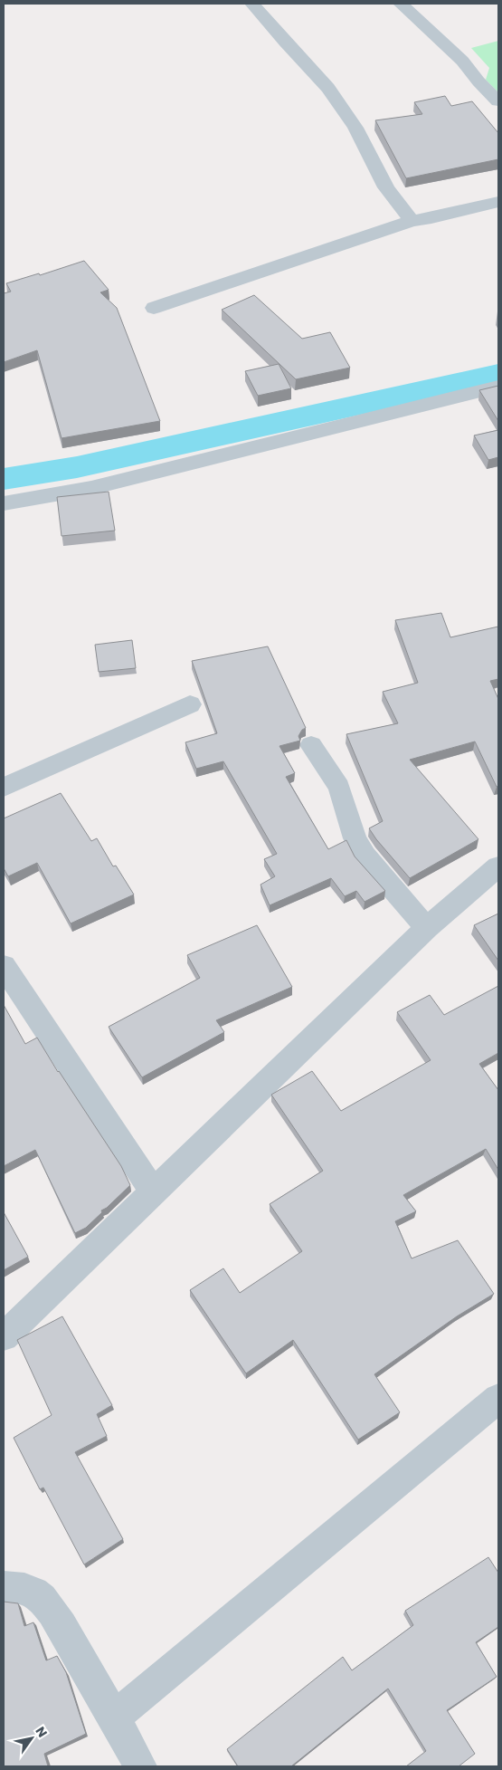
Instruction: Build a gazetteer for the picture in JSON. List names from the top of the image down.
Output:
{
  "north": "top right"
}
